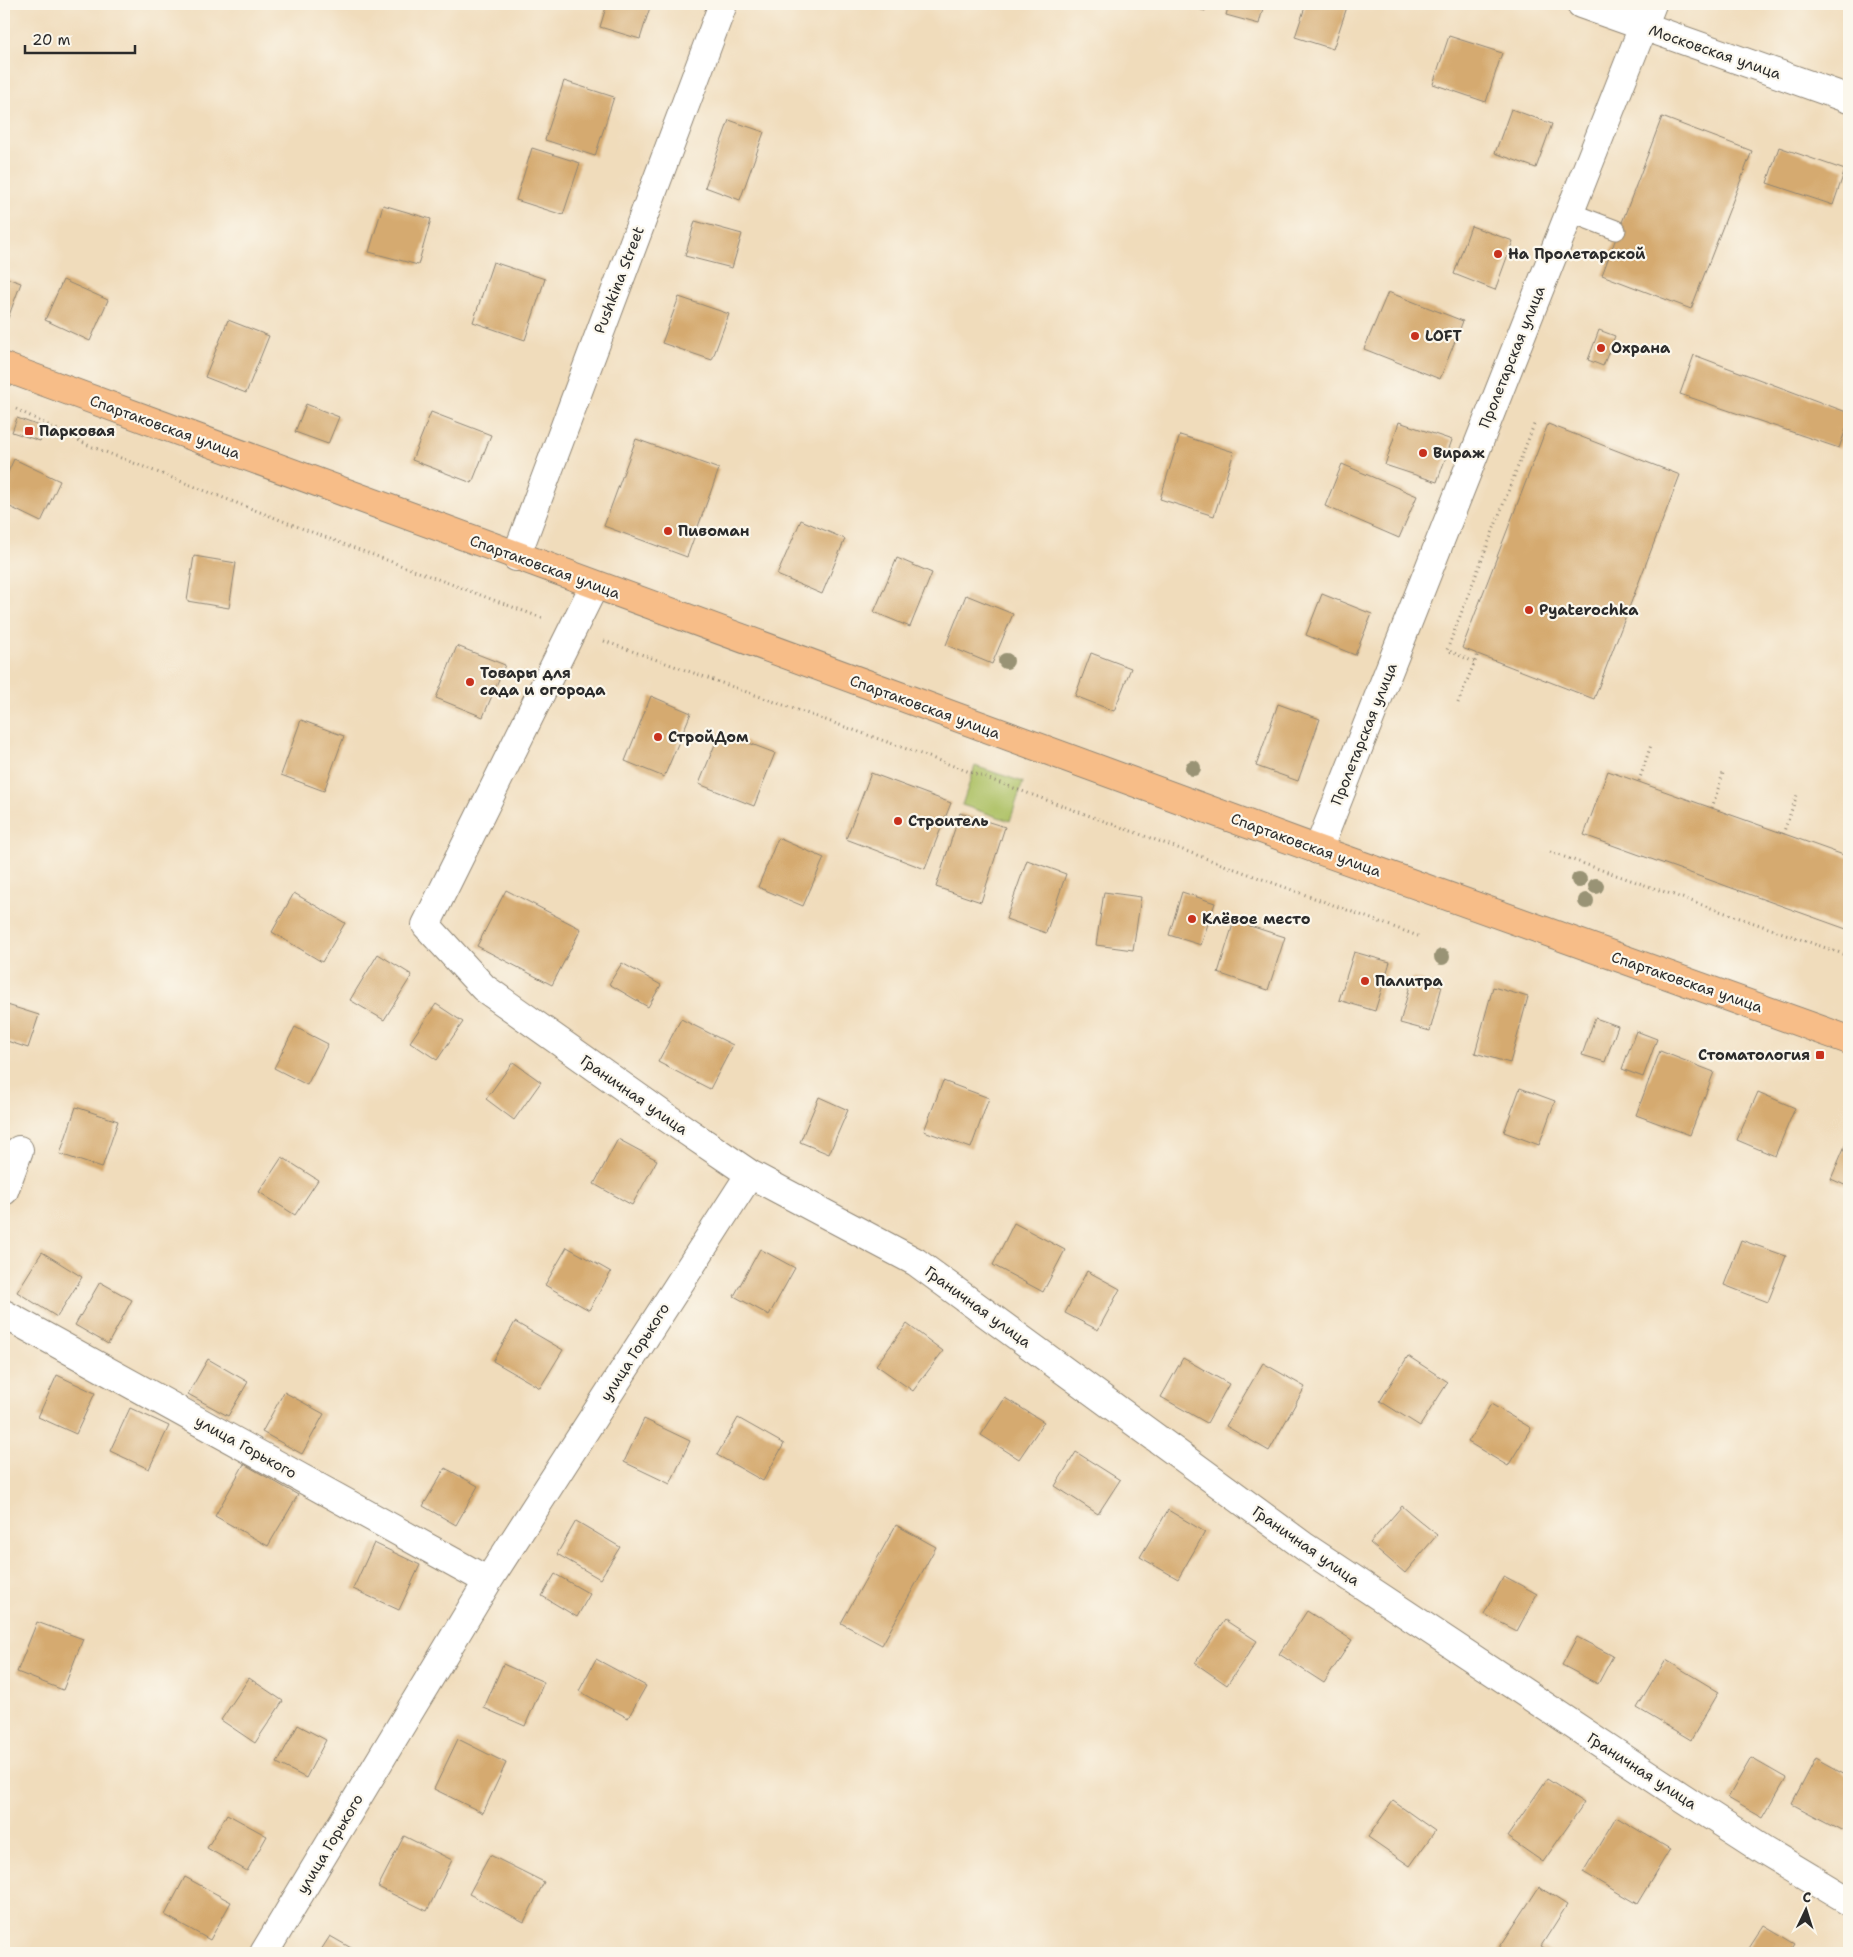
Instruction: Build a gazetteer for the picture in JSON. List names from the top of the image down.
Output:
{
  "streets": {
    "main road": ["Спартаковская улица"],
    "street": [
      "Московская улица",
      "Pushkina Street",
      "Пролетарская улица",
      "Граничная улица",
      "улица Горького"
    ]
  },
  "crossings": [
    ["Московская улица", "Пролетарская улица"],
    ["Pushkina Street", "Спартаковская улица"],
    ["Пролетарская улица", "Спартаковская улица"],
    ["Спартаковская улица", "Граничная улица"],
    ["Граничная улица", "улица Горького"]
  ],
  "places": {
    "other": [
      "На Пролетарской",
      "LOFT",
      "Охрана",
      "Вираж",
      "Пивоман",
      "Pyaterochka",
      "Товары для сада и огорода",
      "СтройДом",
      "Строитель",
      "Клёвое место",
      "Палитра"
    ],
    "transit": ["Парковая", "Стоматология"]
  },
  "scale_bar": "20 m",
  "north": "top"
}
